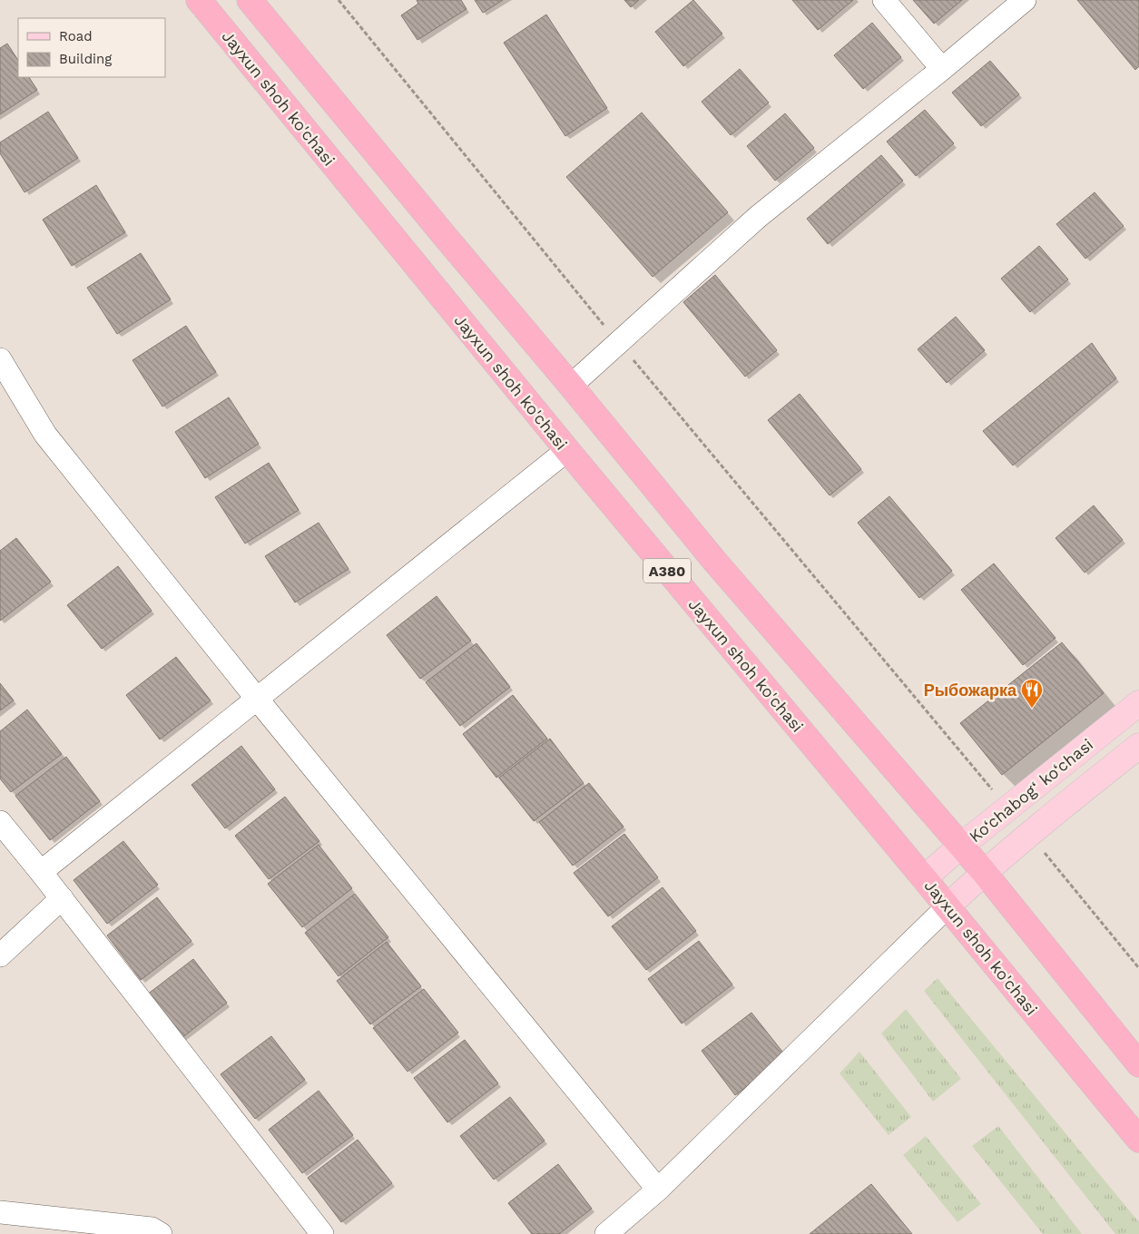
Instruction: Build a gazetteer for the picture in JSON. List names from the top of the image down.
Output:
{
  "streets": {
    "highway": ["Jayxun shoh ko'chasi", "A380"],
    "main road": ["Ko‘chabog‘ ko‘chasi"]
  },
  "crossings": [
    ["Jayxun shoh ko'chasi", "Ko‘chabog‘ ko‘chasi"],
    ["A380", "Ko‘chabog‘ ko‘chasi"]
  ],
  "places": {
    "restaurant": ["Рыбожарка"]
  },
  "legend": ["Road", "Building"]
}
